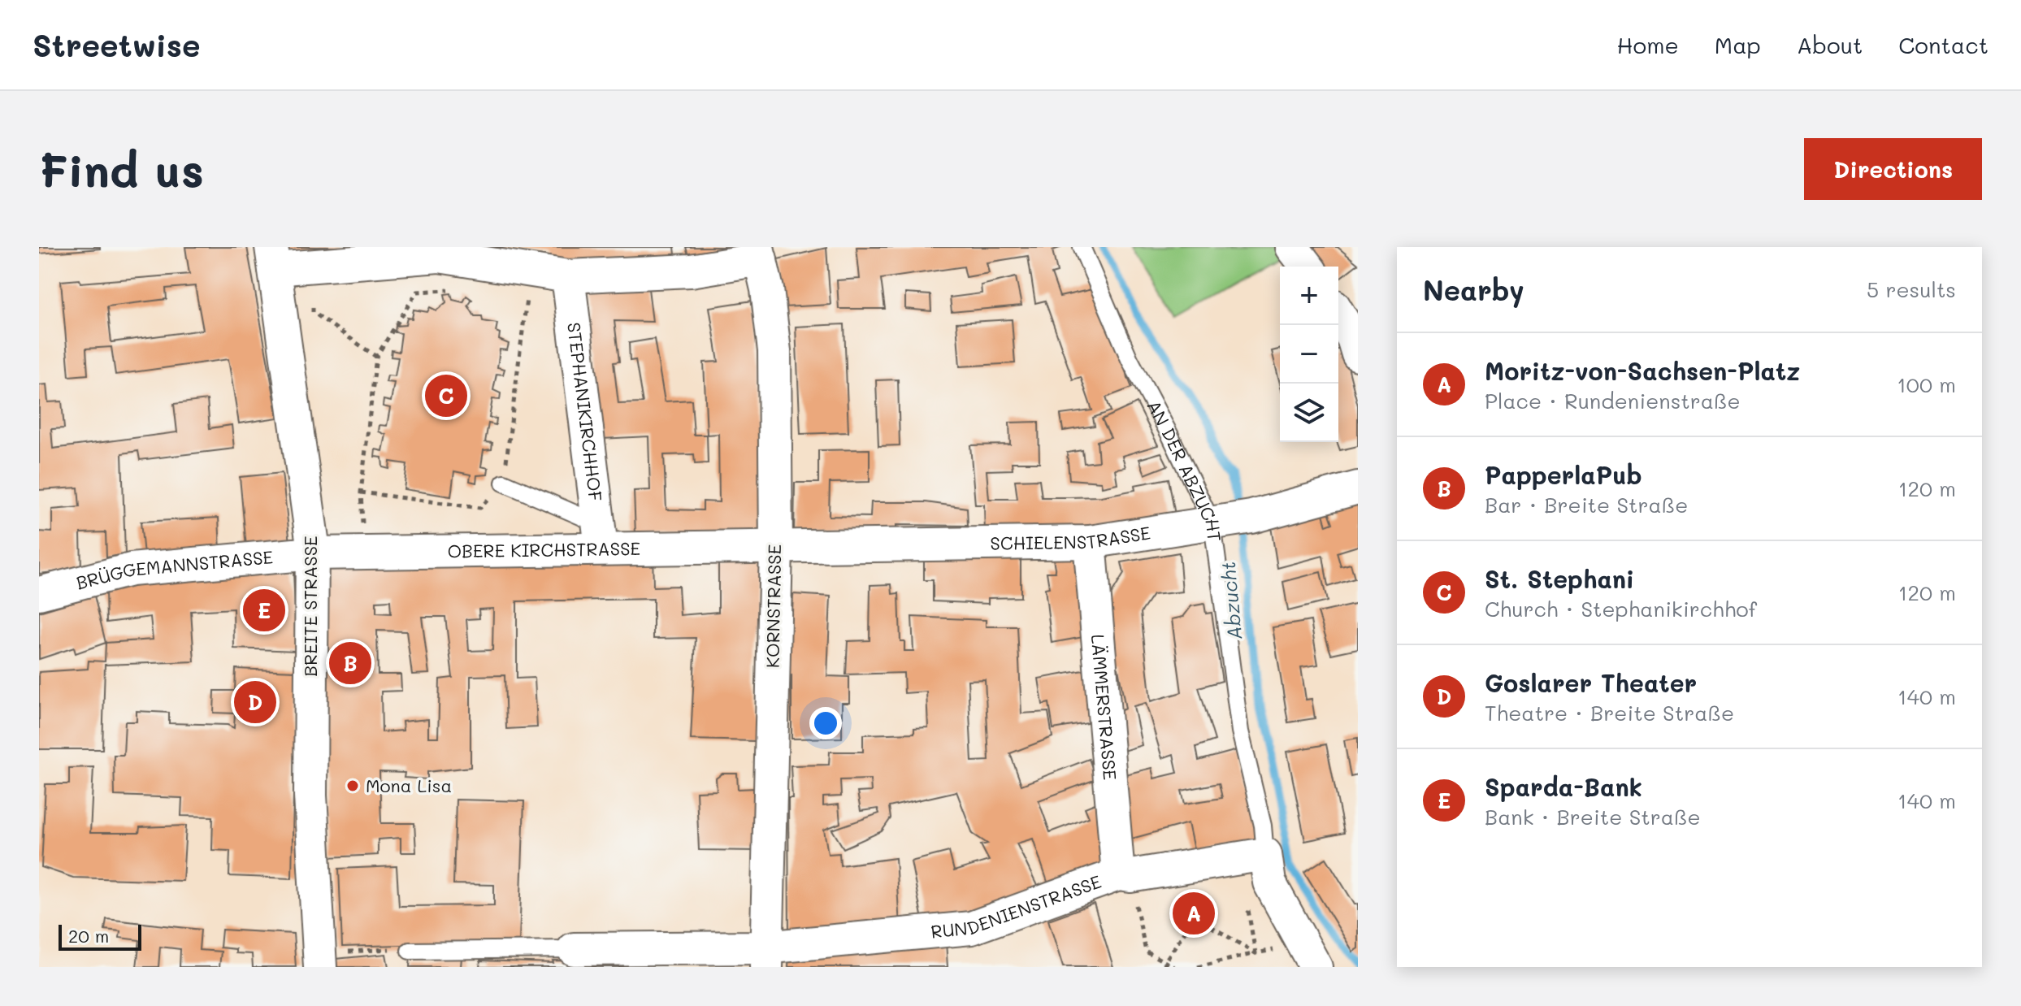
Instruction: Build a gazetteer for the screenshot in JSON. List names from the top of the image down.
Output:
{
  "streets": {
    "street": [
      "STEPHANIKIRCHHOF",
      "AN DER ABZUCHT",
      "SCHIELENSTRASSE",
      "OBERE KIRCHSTRASSE",
      "BRÜGGEMANNSTRASSE",
      "BREITE STRASSE",
      "KORNSTRASSE",
      "LÄMMERSTRASSE",
      "RUNDENIENSTRASSE"
    ]
  },
  "crossings": [
    ["STEPHANIKIRCHHOF", "OBERE KIRCHSTRASSE"],
    ["AN DER ABZUCHT", "SCHIELENSTRASSE"],
    ["AN DER ABZUCHT", "RUNDENIENSTRASSE"],
    ["SCHIELENSTRASSE", "OBERE KIRCHSTRASSE"],
    ["SCHIELENSTRASSE", "KORNSTRASSE"],
    ["SCHIELENSTRASSE", "LÄMMERSTRASSE"],
    ["OBERE KIRCHSTRASSE", "BRÜGGEMANNSTRASSE"],
    ["OBERE KIRCHSTRASSE", "BREITE STRASSE"],
    ["OBERE KIRCHSTRASSE", "KORNSTRASSE"],
    ["BRÜGGEMANNSTRASSE", "BREITE STRASSE"],
    ["KORNSTRASSE", "RUNDENIENSTRASSE"],
    ["LÄMMERSTRASSE", "RUNDENIENSTRASSE"]
  ],
  "water": ["Abzucht"],
  "places": ["Mona Lisa"],
  "scale_bar": "20 m",
  "page": {
    "header": "Streetwise",
    "nav": [
      "Home",
      "Map",
      "About",
      "Contact"
    ],
    "buttons": "Directions",
    "title": "Find us",
    "heading": ["Nearby", "5 results"],
    "map_buttons": ["+", "−"],
    "list": [
      {
        "mark": "A",
        "name": "Moritz-von-Sachsen-Platz",
        "note": "Place · Rundenienstraße",
        "value": "100 m"
      },
      {
        "mark": "B",
        "name": "PapperlaPub",
        "note": "Bar · Breite Straße",
        "value": "120 m"
      },
      {
        "mark": "C",
        "name": "St. Stephani",
        "note": "Church · Stephanikirchhof",
        "value": "120 m"
      },
      {
        "mark": "D",
        "name": "Goslarer Theater",
        "note": "Theatre · Breite Straße",
        "value": "140 m"
      },
      {
        "mark": "E",
        "name": "Sparda-Bank",
        "note": "Bank · Breite Straße",
        "value": "140 m"
      }
    ],
    "pins": [
      "C",
      "E",
      "B",
      "D",
      "A"
    ],
    "scale": "20 m"
  }
}
